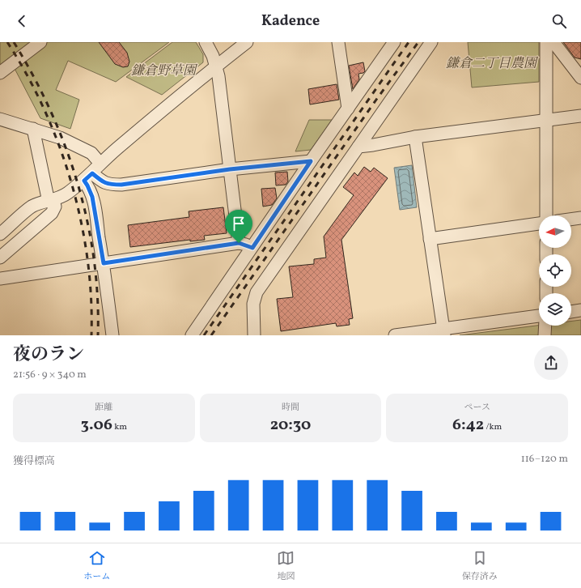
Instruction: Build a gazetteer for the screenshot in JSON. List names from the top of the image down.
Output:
{
  "parks": ["鎌倉二丁目農園", "鎌倉野草園"],
  "north": "left",
  "page": {
    "header": "Kadence",
    "heading": ["夜のラン", "21:56 · 9 × 340 m"],
    "stats": [
      ["距離", "3.06 km"],
      ["時間", "20:30"],
      ["ペース", "6:42 /km"]
    ],
    "chart": ["獲得標高", "116–120 m"],
    "tabs": ["ホーム", "地図", "保存済み"]
  }
}
